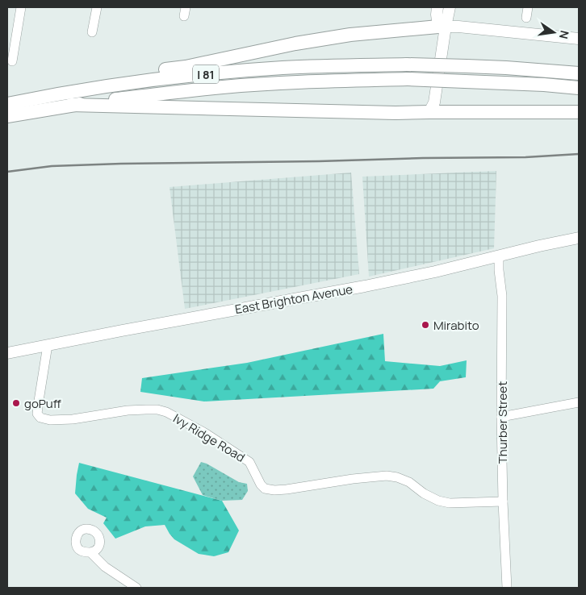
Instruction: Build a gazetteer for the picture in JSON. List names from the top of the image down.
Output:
{
  "streets": {
    "highway": ["I 81"],
    "main road": ["East Brighton Avenue"],
    "street": ["Thurber Street", "Ivy Ridge Road"]
  },
  "crossings": [
    ["East Brighton Avenue", "Thurber Street"],
    ["East Brighton Avenue", "Ivy Ridge Road"],
    ["Thurber Street", "Ivy Ridge Road"]
  ],
  "places": ["Mirabito", "goPuff"],
  "north": "right"
}
